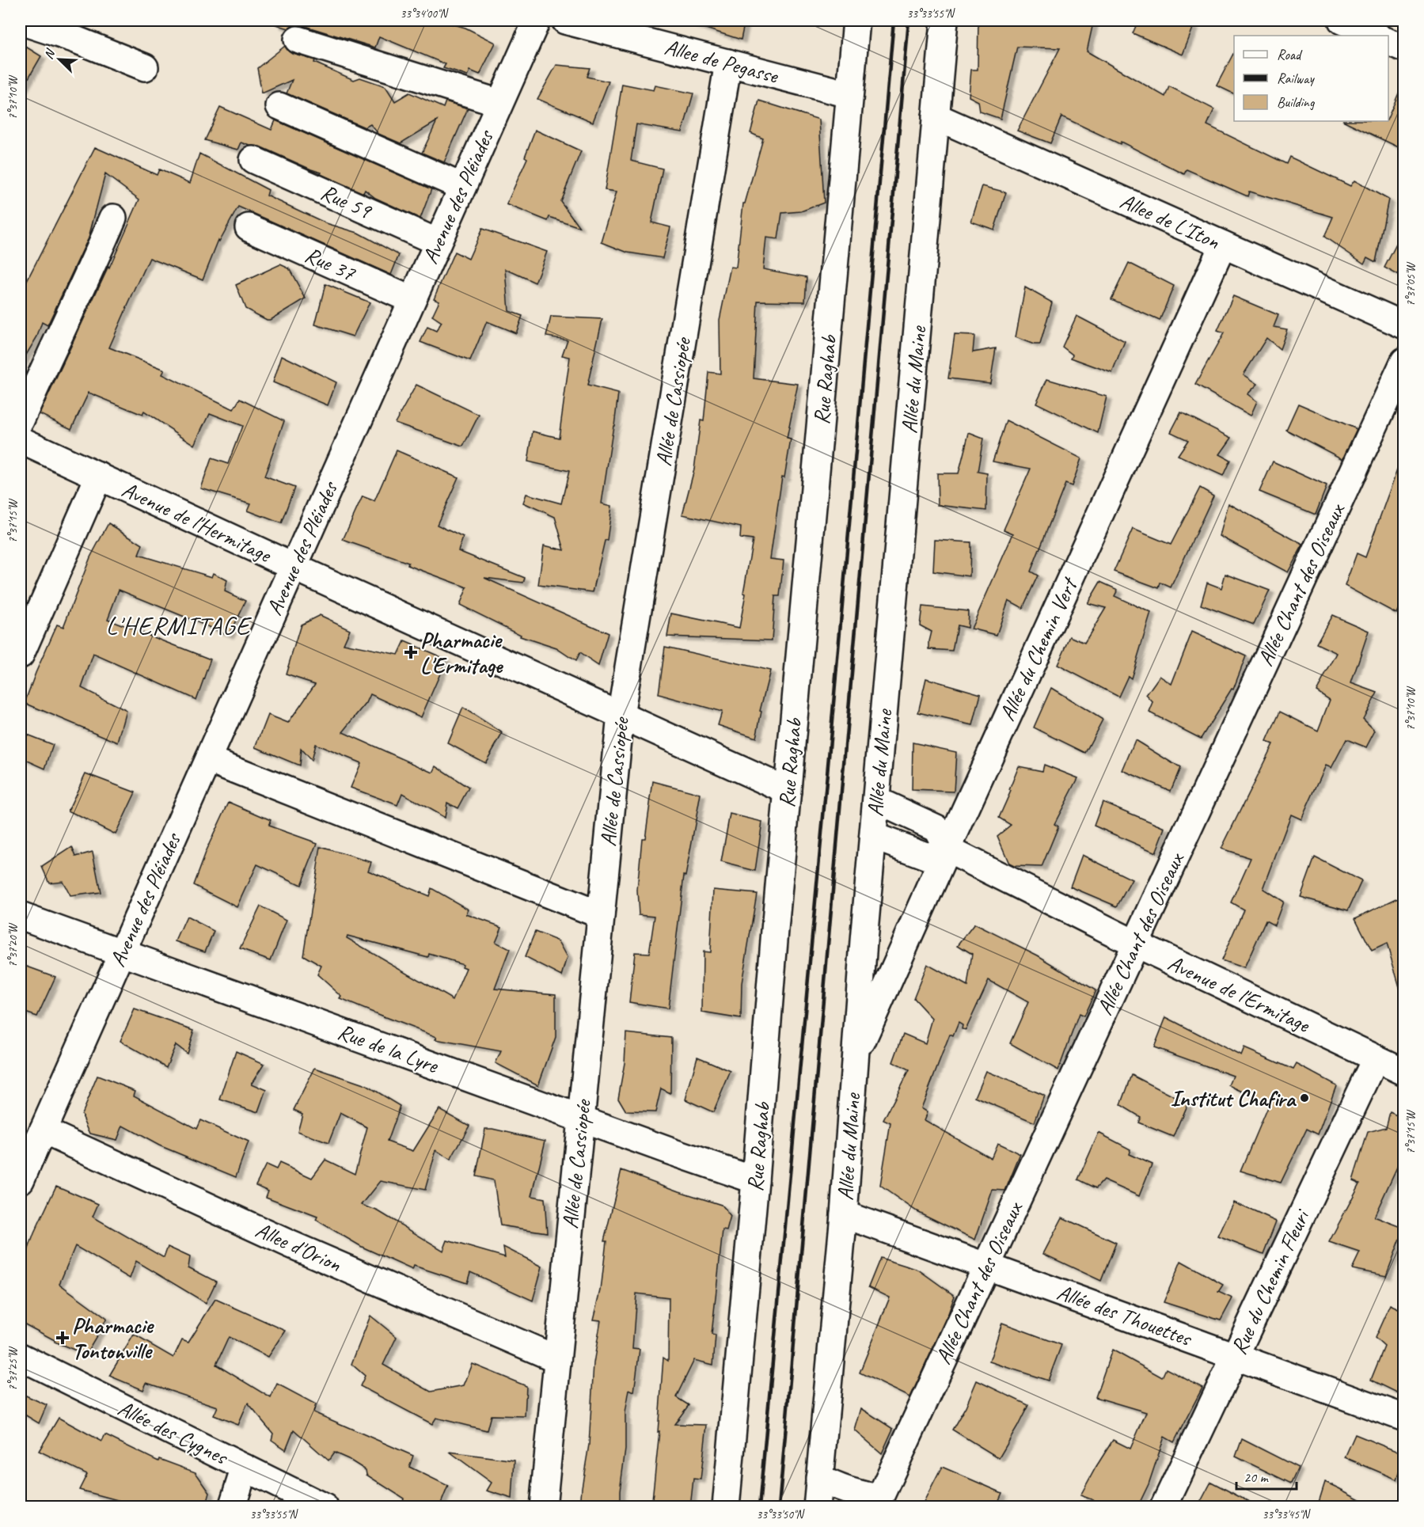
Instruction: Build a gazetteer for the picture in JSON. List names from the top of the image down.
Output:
{
  "streets": {
    "street": [
      "Allee de Pegasse",
      "Avenue des Pléiades",
      "Rue 59",
      "Allee de L'Iton",
      "Rue 37",
      "Rue Raghab",
      "Allée du Maine",
      "Allée de Cassiopée",
      "Avenue de l'Hermitage",
      "Allée Chant des Oiseaux",
      "Allée du Chemin Vert",
      "Avenue de l'Ermitage",
      "Rue de la Lyre",
      "Allee d'Orion",
      "Rue du Chemin Fleuri",
      "Allée des Thouettes",
      "Allée des Cygnes"
    ]
  },
  "crossings": [
    ["Allee de Pegasse", "Rue Raghab"],
    ["Allee de Pegasse", "Allée de Cassiopée"],
    ["Avenue des Pléiades", "Rue 59"],
    ["Avenue des Pléiades", "Rue 37"],
    ["Avenue des Pléiades", "Avenue de l'Hermitage"],
    ["Avenue des Pléiades", "Rue de la Lyre"],
    ["Avenue des Pléiades", "Allee d'Orion"],
    ["Allee de L'Iton", "Allée du Maine"],
    ["Allee de L'Iton", "Allée du Chemin Vert"],
    ["Rue Raghab", "Avenue de l'Hermitage"],
    ["Rue Raghab", "Rue de la Lyre"],
    ["Allée du Maine", "Allée du Chemin Vert"],
    ["Allée du Maine", "Allée des Thouettes"],
    ["Allée de Cassiopée", "Avenue de l'Hermitage"],
    ["Allée de Cassiopée", "Rue de la Lyre"],
    ["Allée de Cassiopée", "Allee d'Orion"],
    ["Allée Chant des Oiseaux", "Avenue de l'Ermitage"],
    ["Allée Chant des Oiseaux", "Allée des Thouettes"],
    ["Allée du Chemin Vert", "Avenue de l'Ermitage"],
    ["Avenue de l'Ermitage", "Rue du Chemin Fleuri"],
    ["Rue du Chemin Fleuri", "Allée des Thouettes"]
  ],
  "districts": ["L'HERMITAGE"],
  "places": {
    "health": ["Pharmacie L'Ermitage", "Pharmacie Tontonville"],
    "other": ["Institut Chafira"]
  },
  "legend": ["Road", "Railway", "Building"],
  "scale_bar": "20 m",
  "north": "top left",
  "coordinates": [
    "33°34'00\"N",
    "33°33'55\"N",
    "7°37'10\"W",
    "7°37'05\"W",
    "7°37'15\"W",
    "7°37'20\"W",
    "7°37'25\"W",
    "33°33'50\"N",
    "33°33'45\"N"
  ]
}
